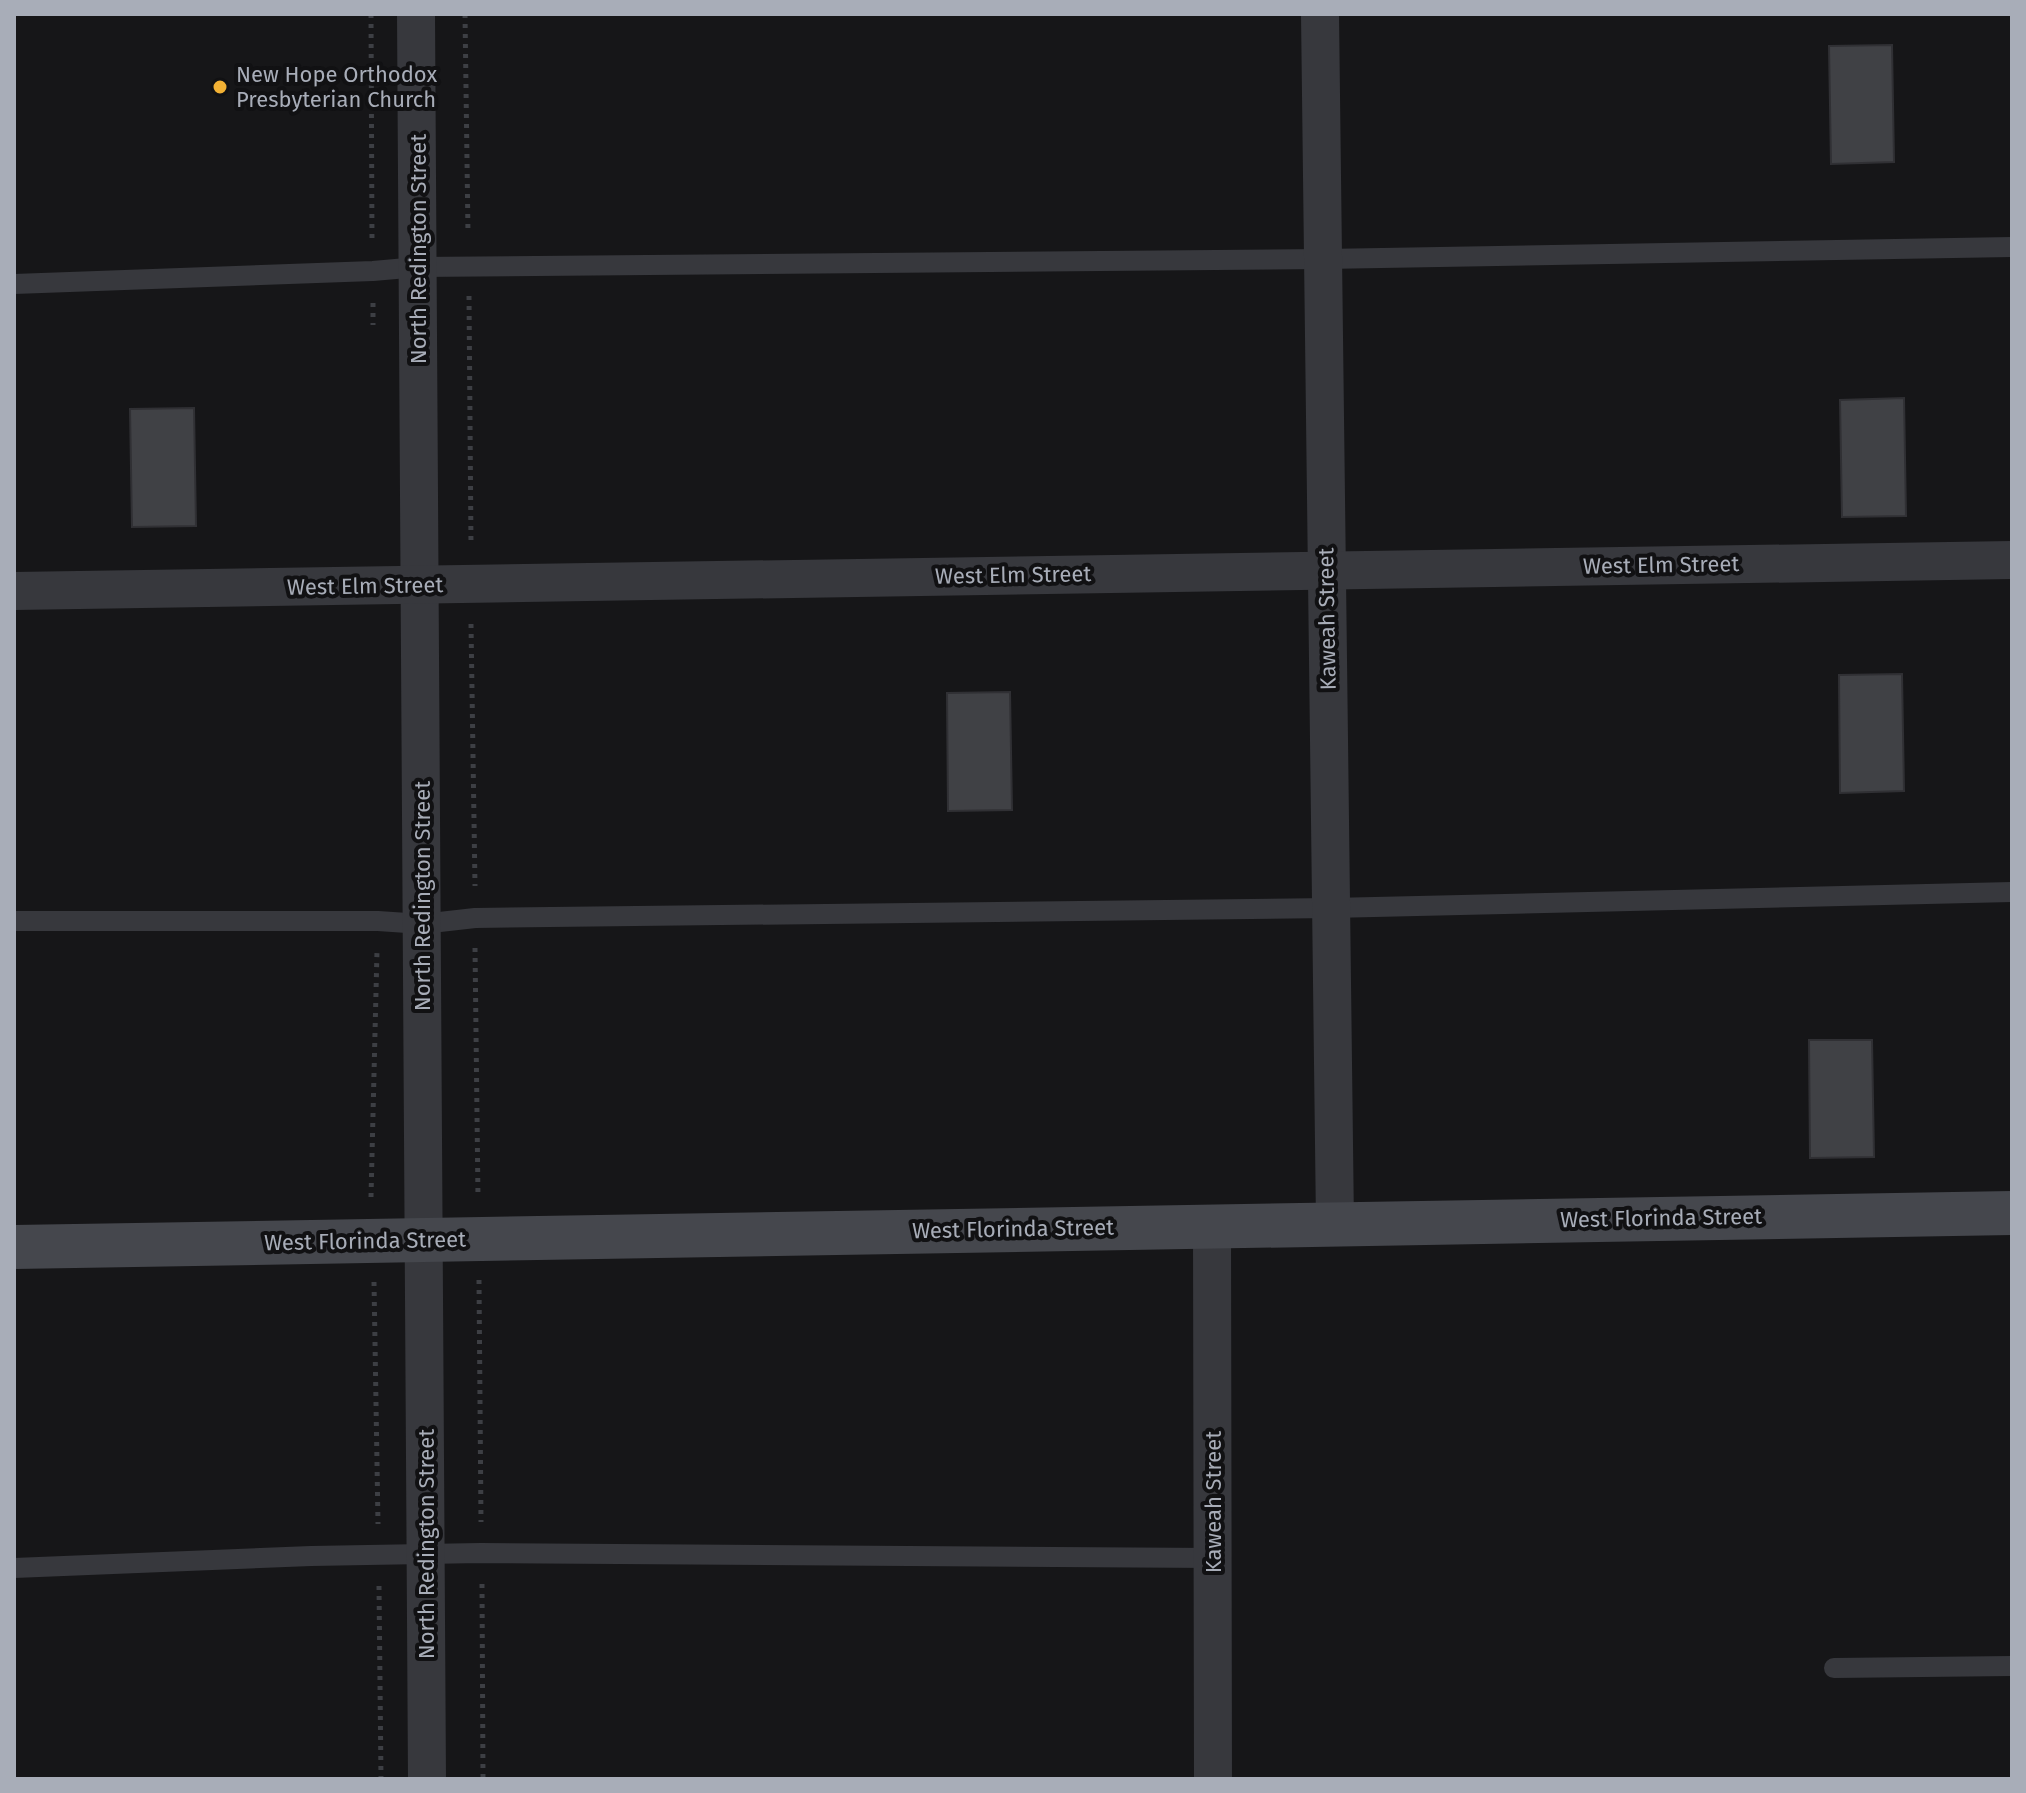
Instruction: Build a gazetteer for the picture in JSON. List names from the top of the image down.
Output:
{
  "streets": {
    "street": [
      "North Redington Street",
      "West Elm Street",
      "Kaweah Street",
      "West Florinda Street"
    ]
  },
  "crossings": [
    ["North Redington Street", "West Elm Street"],
    ["North Redington Street", "West Florinda Street"],
    ["West Elm Street", "Kaweah Street"],
    ["Kaweah Street", "West Florinda Street"]
  ],
  "places": ["New Hope Orthodox Presbyterian Church"]
}
